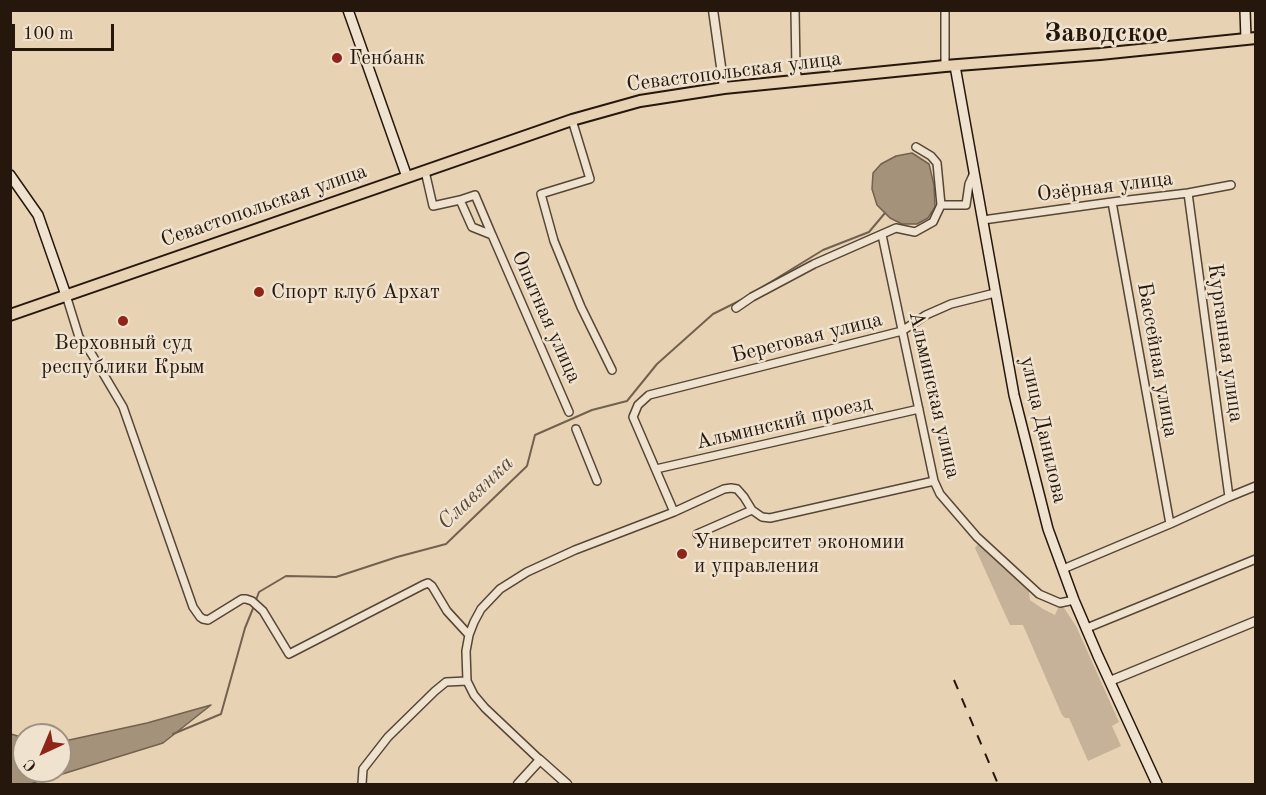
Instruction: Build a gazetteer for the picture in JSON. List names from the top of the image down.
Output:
{
  "streets": {
    "main road": ["Севастопольская улица", "улица Данилова"],
    "street": [
      "Озёрная улица",
      "Опытная улица",
      "Береговая улица",
      "Курганная улица",
      "Бассейная улица",
      "Альминская улица",
      "Альминский проезд"
    ]
  },
  "crossings": [
    ["Севастопольская улица", "Опытная улица"],
    ["Севастопольская улица", "улица Данилова"],
    ["Озёрная улица", "Курганная улица"],
    ["Озёрная улица", "Бассейная улица"],
    ["Озёрная улица", "улица Данилова"],
    ["Береговая улица", "Альминская улица"],
    ["Береговая улица", "Альминский проезд"],
    ["Береговая улица", "улица Данилова"],
    ["Альминская улица", "Альминский проезд"],
    ["Альминская улица", "улица Данилова"]
  ],
  "districts": ["Заводское"],
  "water": ["Славянка"],
  "places": [
    "Генбанк",
    "Спорт клуб Архат",
    "Верховный суд республики Крым",
    "Университет экономии и управления"
  ],
  "scale_bar": "100 m",
  "north": "bottom left"
}
